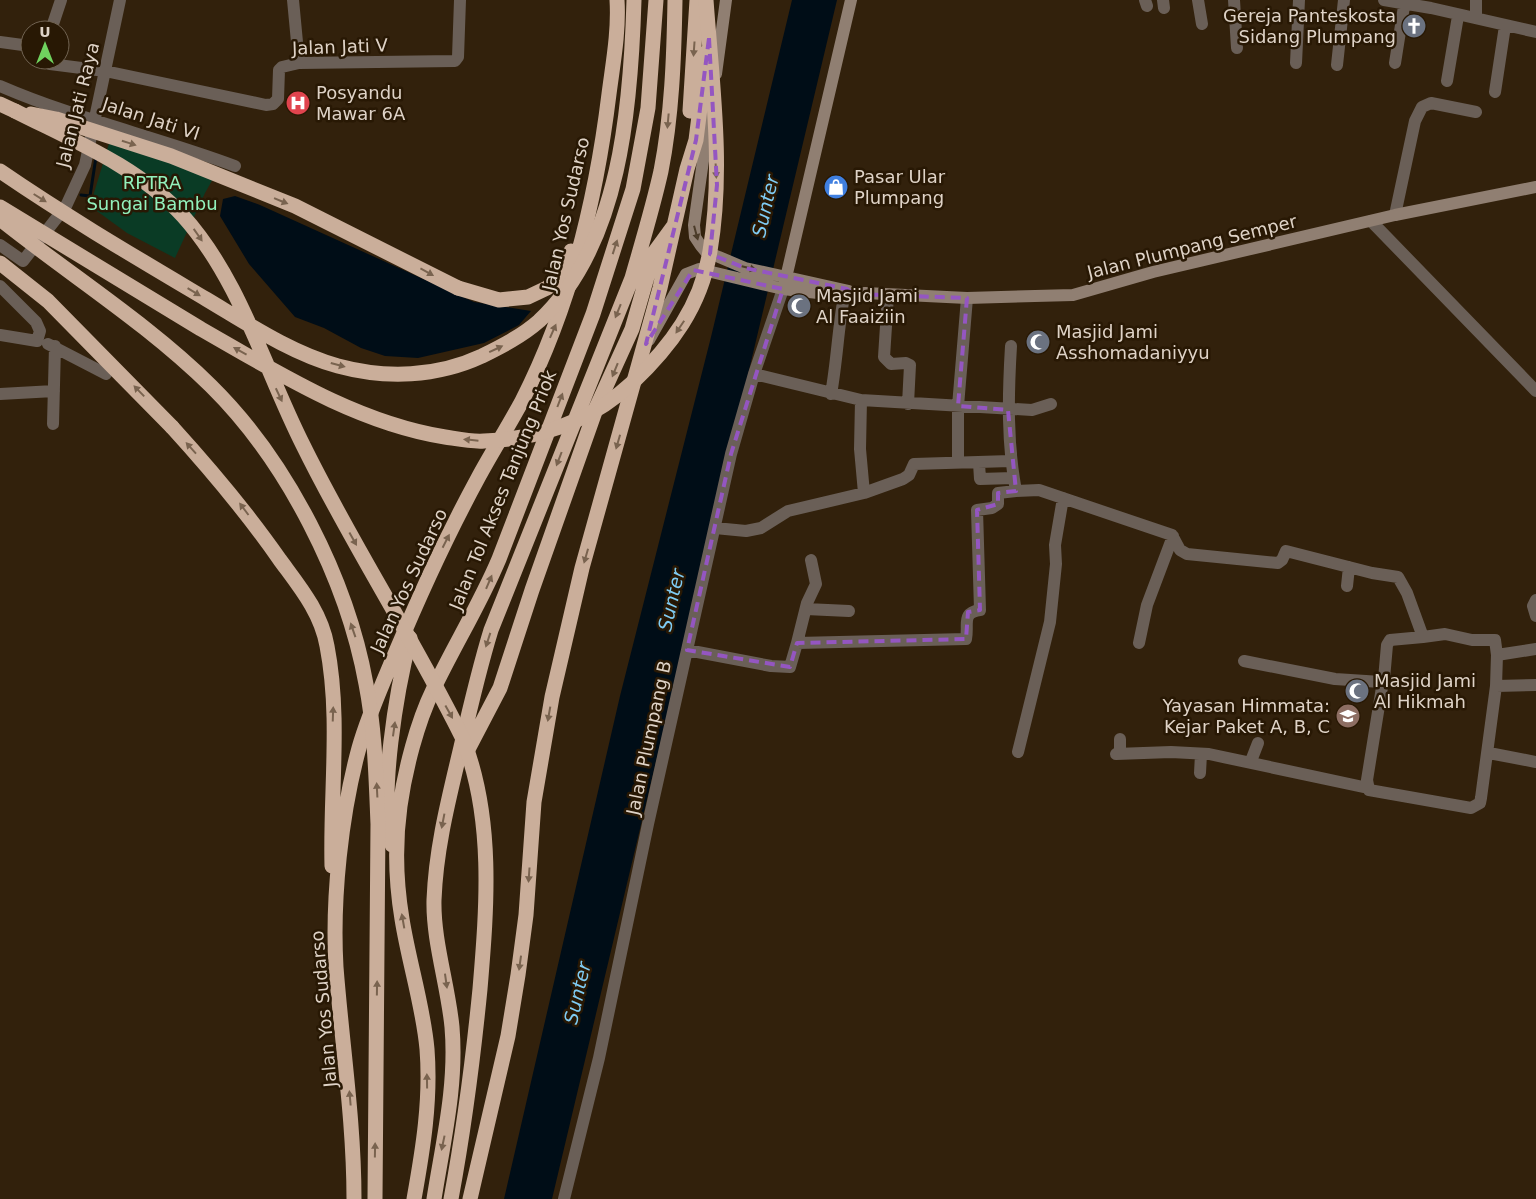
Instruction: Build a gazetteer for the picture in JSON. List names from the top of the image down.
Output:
{
  "streets": {
    "highway": ["Jalan Yos Sudarso", "Jalan Tol Akses Tanjung Priok"],
    "main road": ["Jalan Plumpang Semper"],
    "street": [
      "Jalan Jati V",
      "Jalan Jati Raya",
      "Jalan Jati VI",
      "Jalan Plumpang B"
    ]
  },
  "crossings": [
    ["Jalan Jati V", "Jalan Jati Raya"],
    ["Jalan Jati Raya", "Jalan Jati VI"],
    ["Jalan Plumpang Semper", "Jalan Plumpang B"]
  ],
  "water": ["Sunter"],
  "parks": ["RPTRA Sungai Bambu"],
  "places": {
    "church": ["Gereja Panteskosta Sidang Plumpang"],
    "hospital": ["Posyandu Mawar 6A"],
    "shop": ["Pasar Ular Plumpang"],
    "mosque": ["Masjid Jami Al Faaiziin", "Masjid Jami Asshomadaniyyu", "Masjid Jami Al Hikmah"],
    "school or university": ["Yayasan Himmata: Kejar Paket A, B, C"]
  },
  "north": "top"
}
